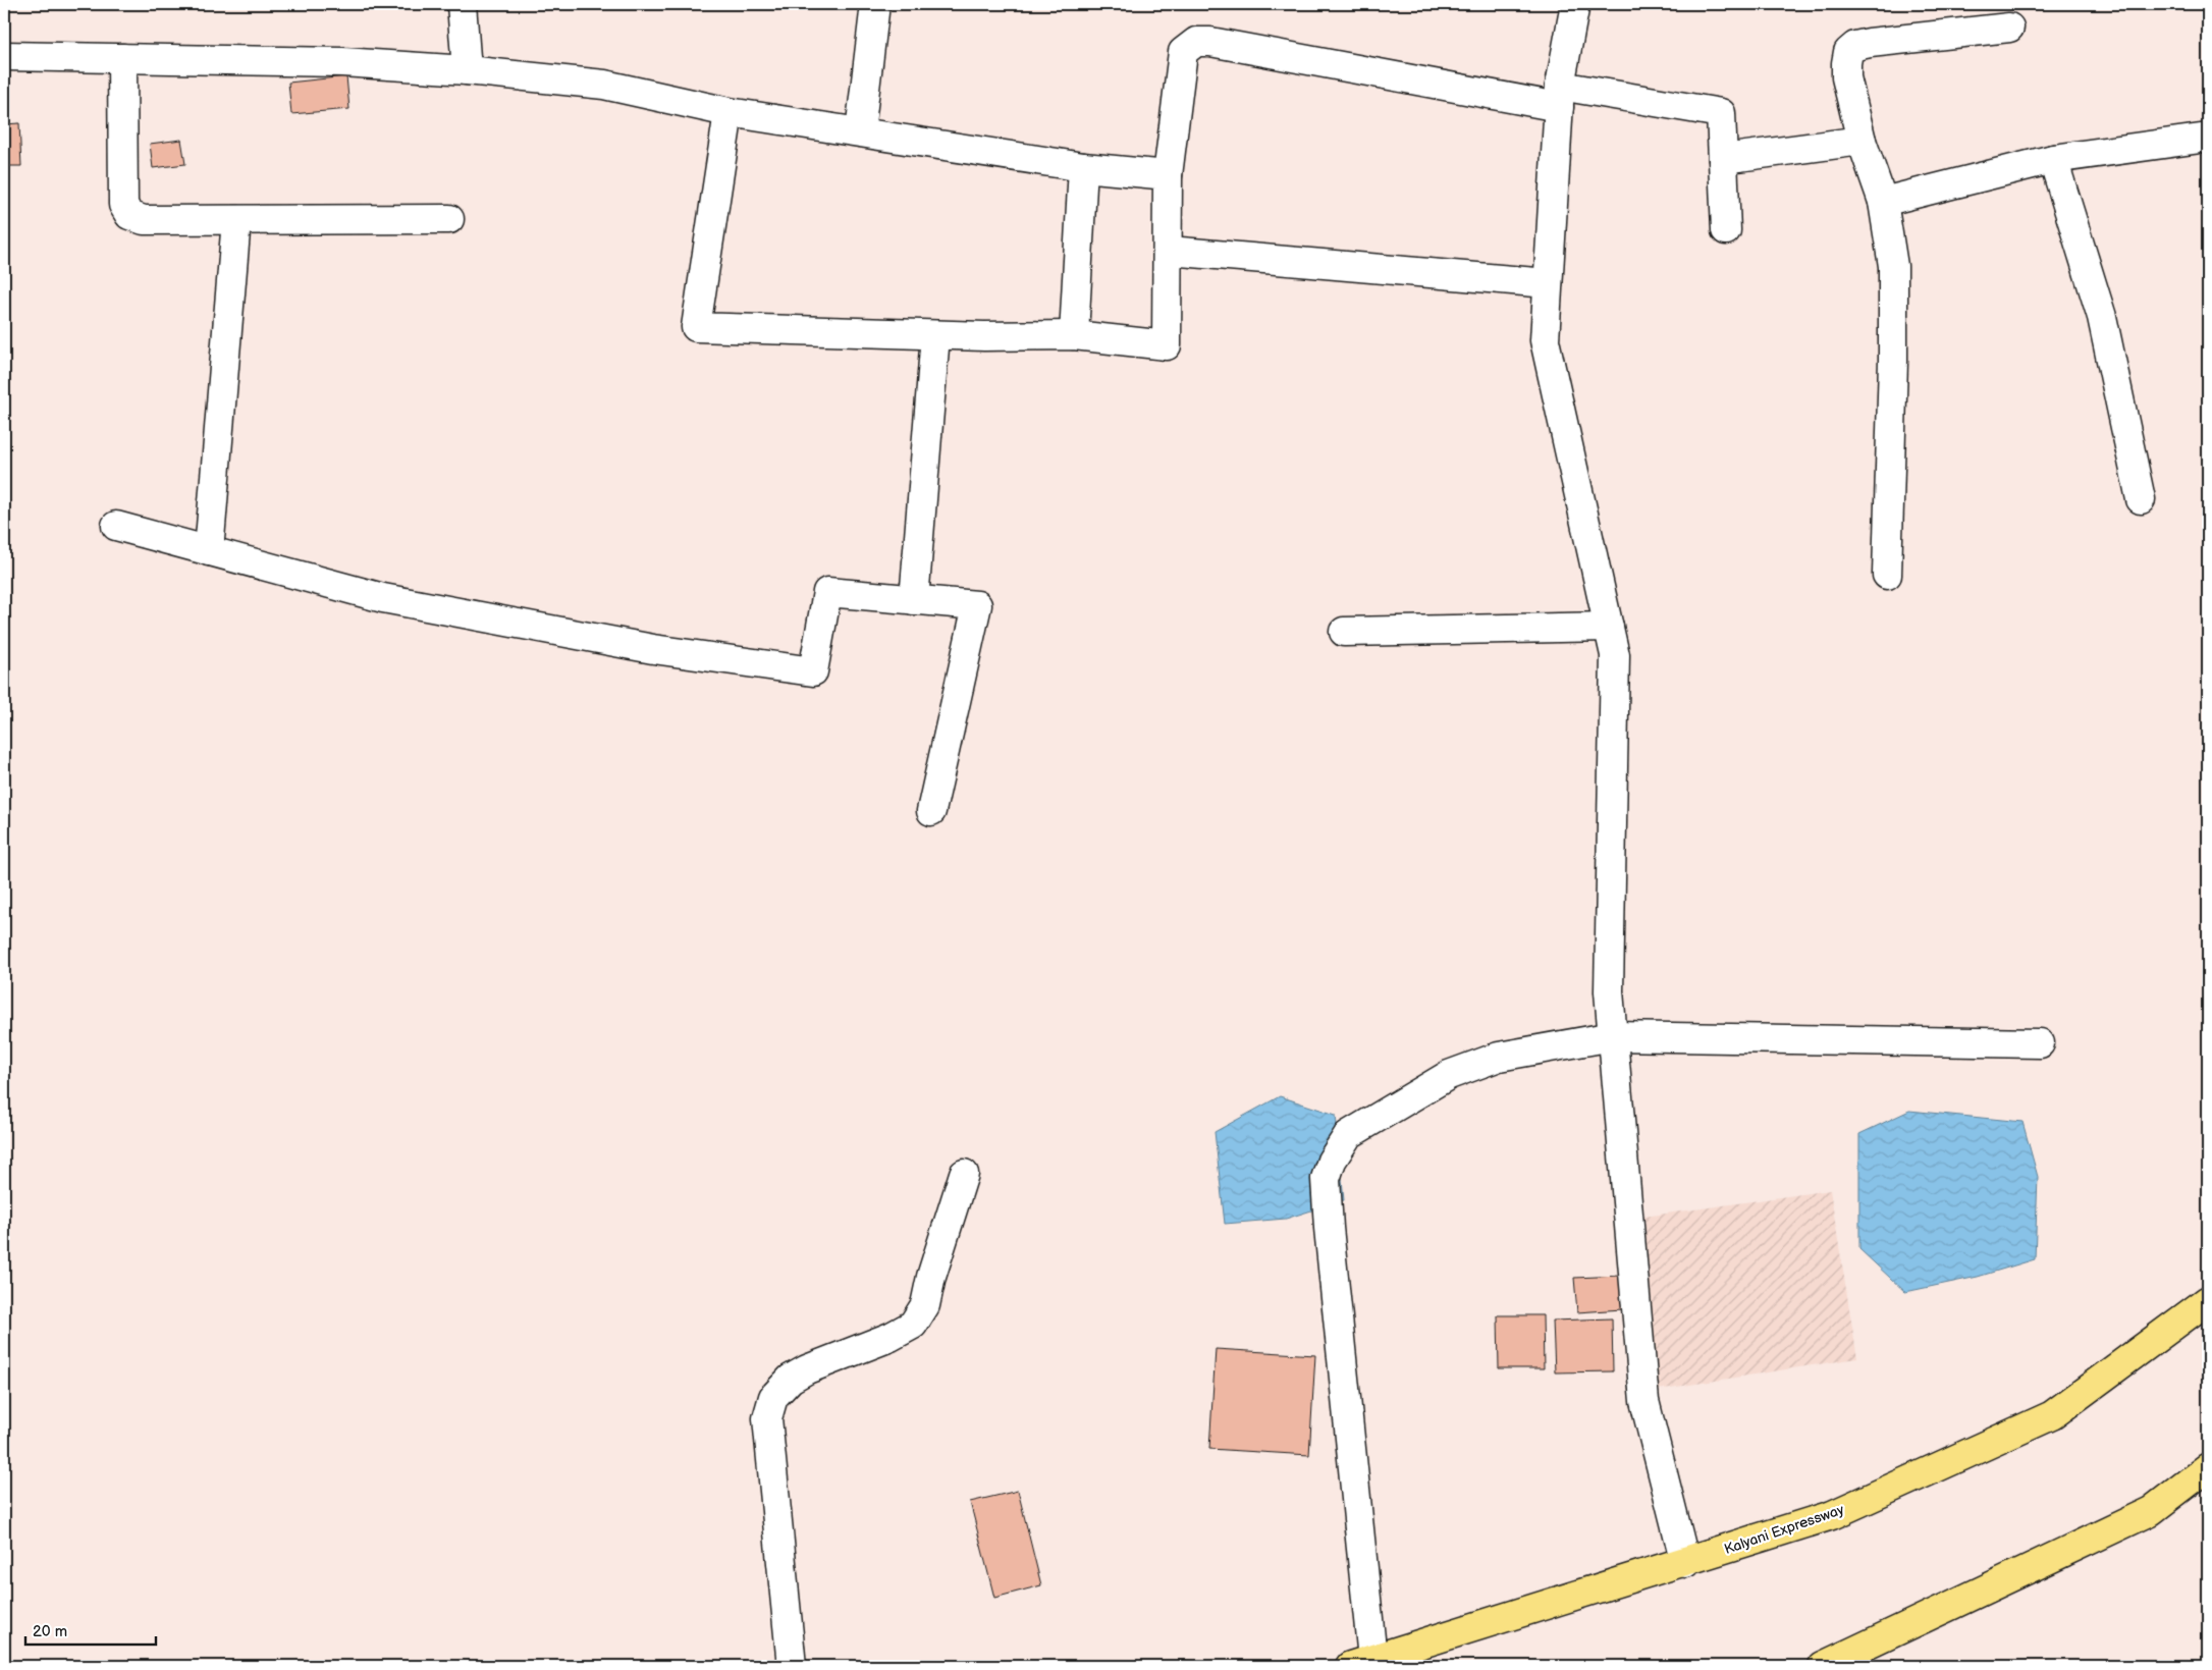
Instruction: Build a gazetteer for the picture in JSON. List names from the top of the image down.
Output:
{
  "streets": {
    "highway": ["Kalyani Expressway"]
  },
  "scale_bar": "20 m"
}
